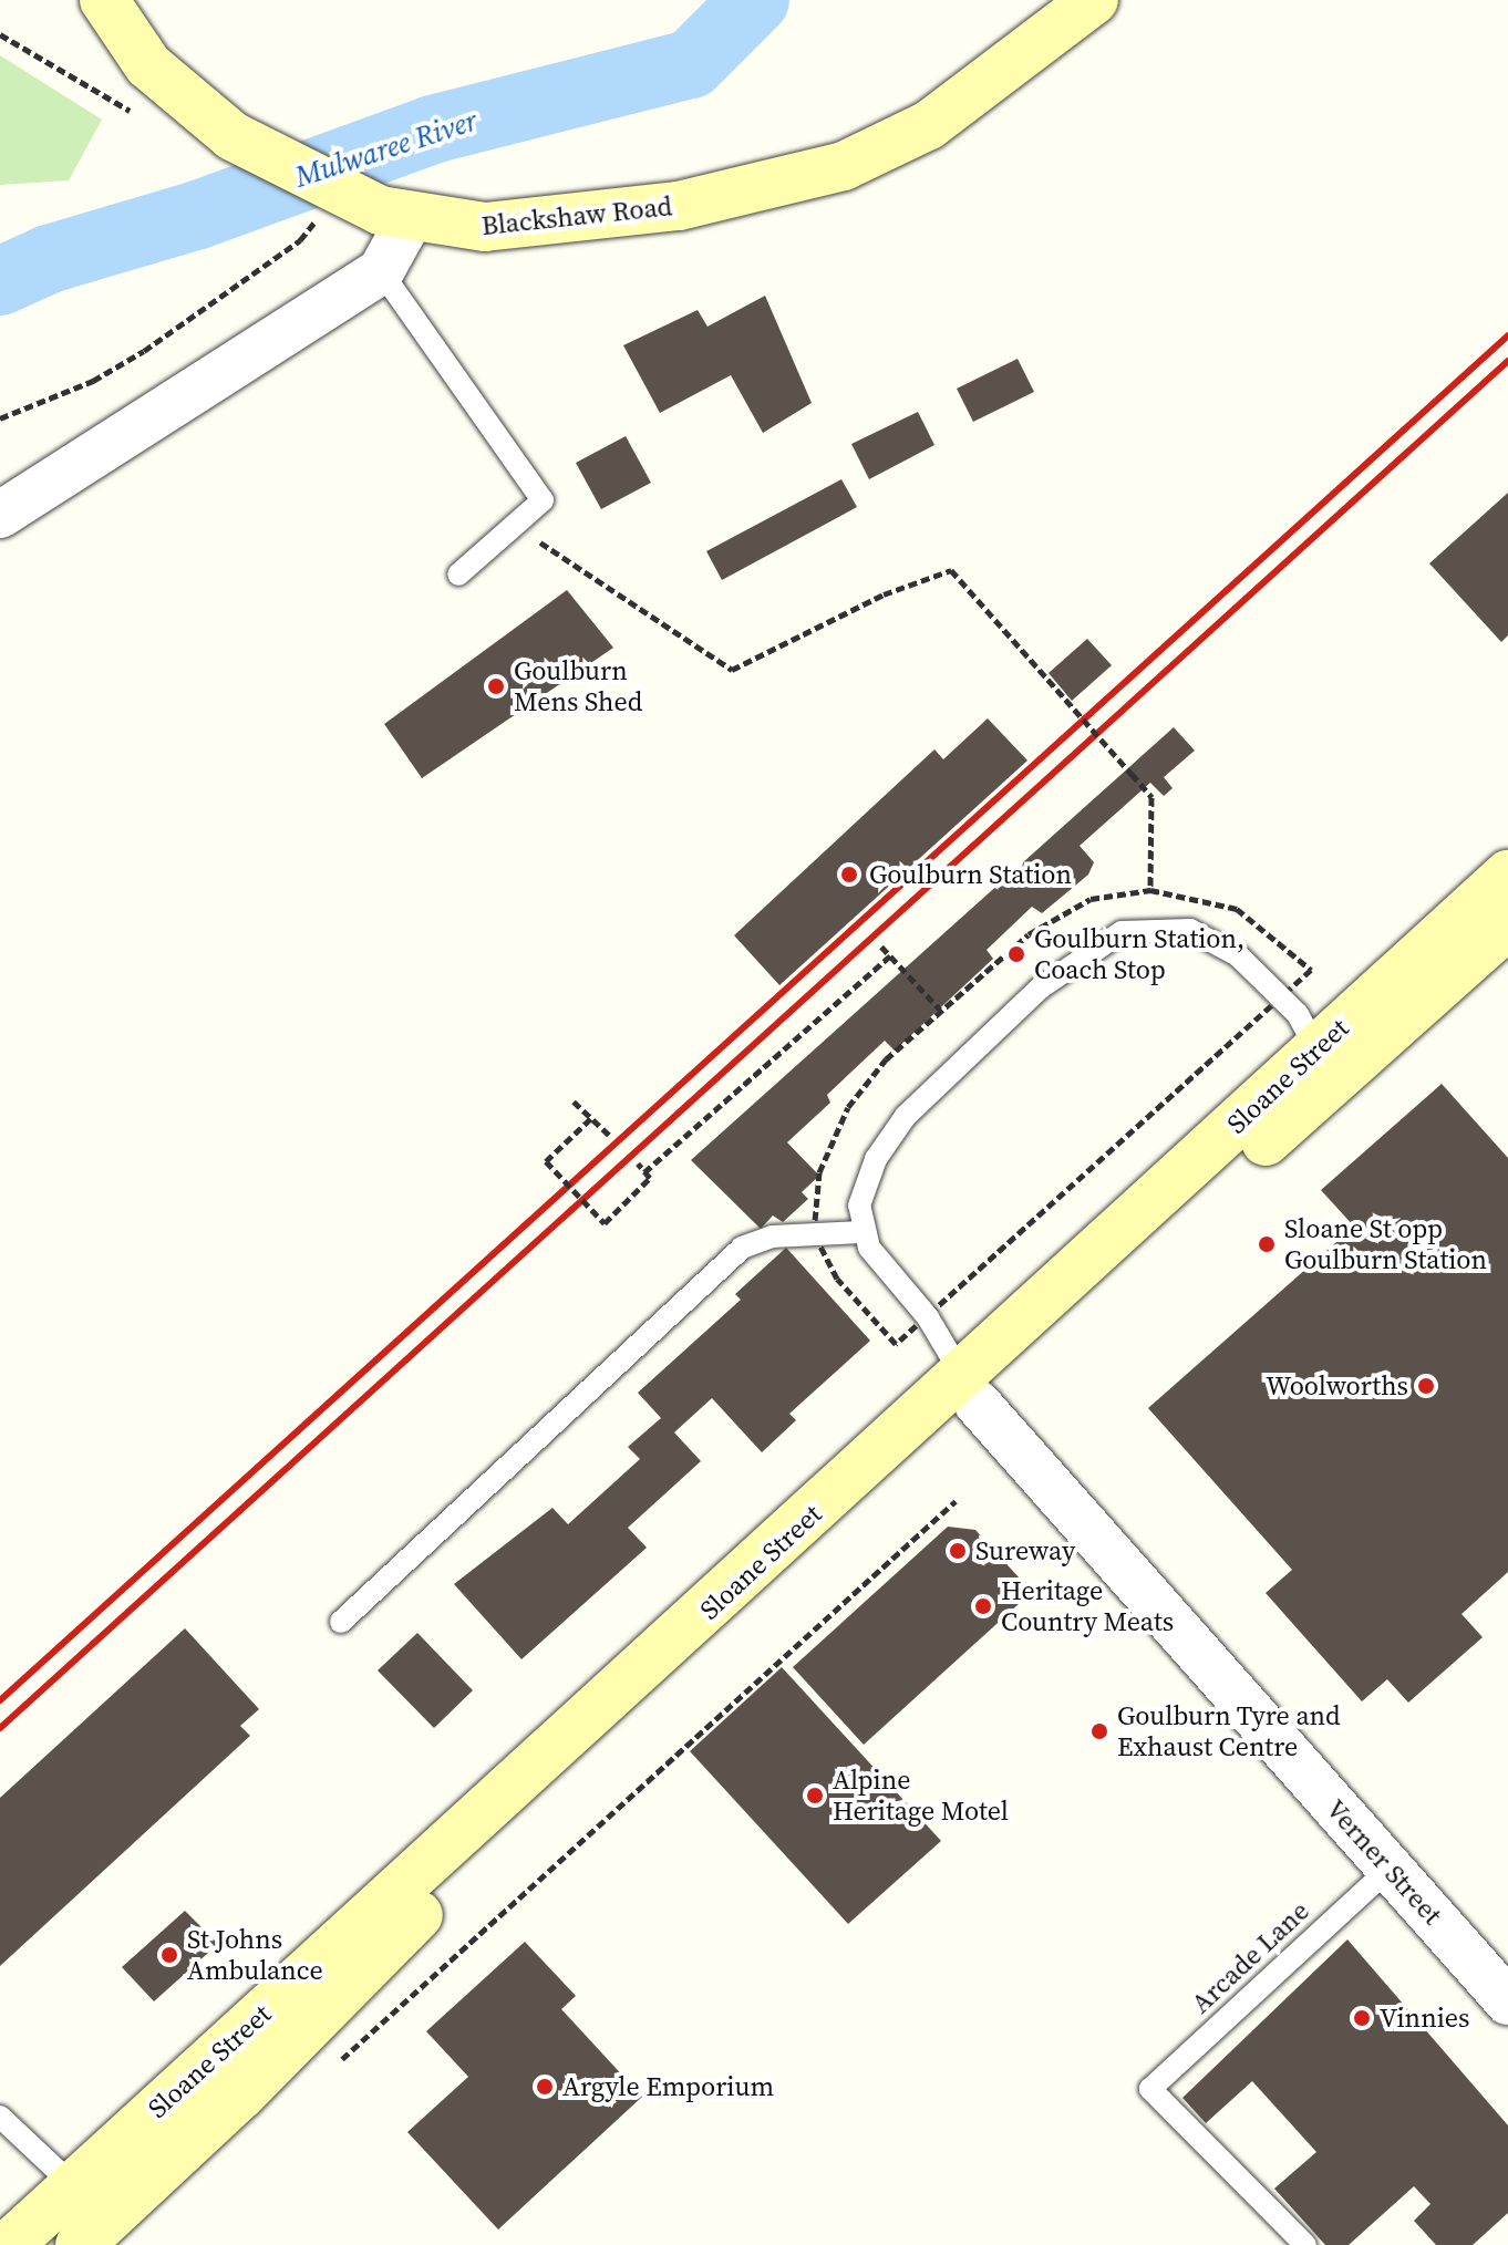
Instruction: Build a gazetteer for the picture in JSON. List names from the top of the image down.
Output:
{
  "streets": {
    "street": ["Blackshaw Road", "Sloane Street", "Verner Street"],
    "lane": ["Arcade Lane"]
  },
  "crossings": [
    ["Sloane Street", "Verner Street"],
    ["Verner Street", "Arcade Lane"]
  ],
  "water": ["Mulwaree River"],
  "places": [
    "Goulburn Mens Shed",
    "Goulburn Station",
    "Goulburn Station, Coach Stop",
    "Sloane St opp Goulburn Station",
    "Woolworths",
    "Sureway",
    "Heritage Country Meats",
    "Goulburn Tyre and Exhaust Centre",
    "Alpine Heritage Motel",
    "St Johns Ambulance",
    "Vinnies",
    "Argyle Emporium"
  ]
}
